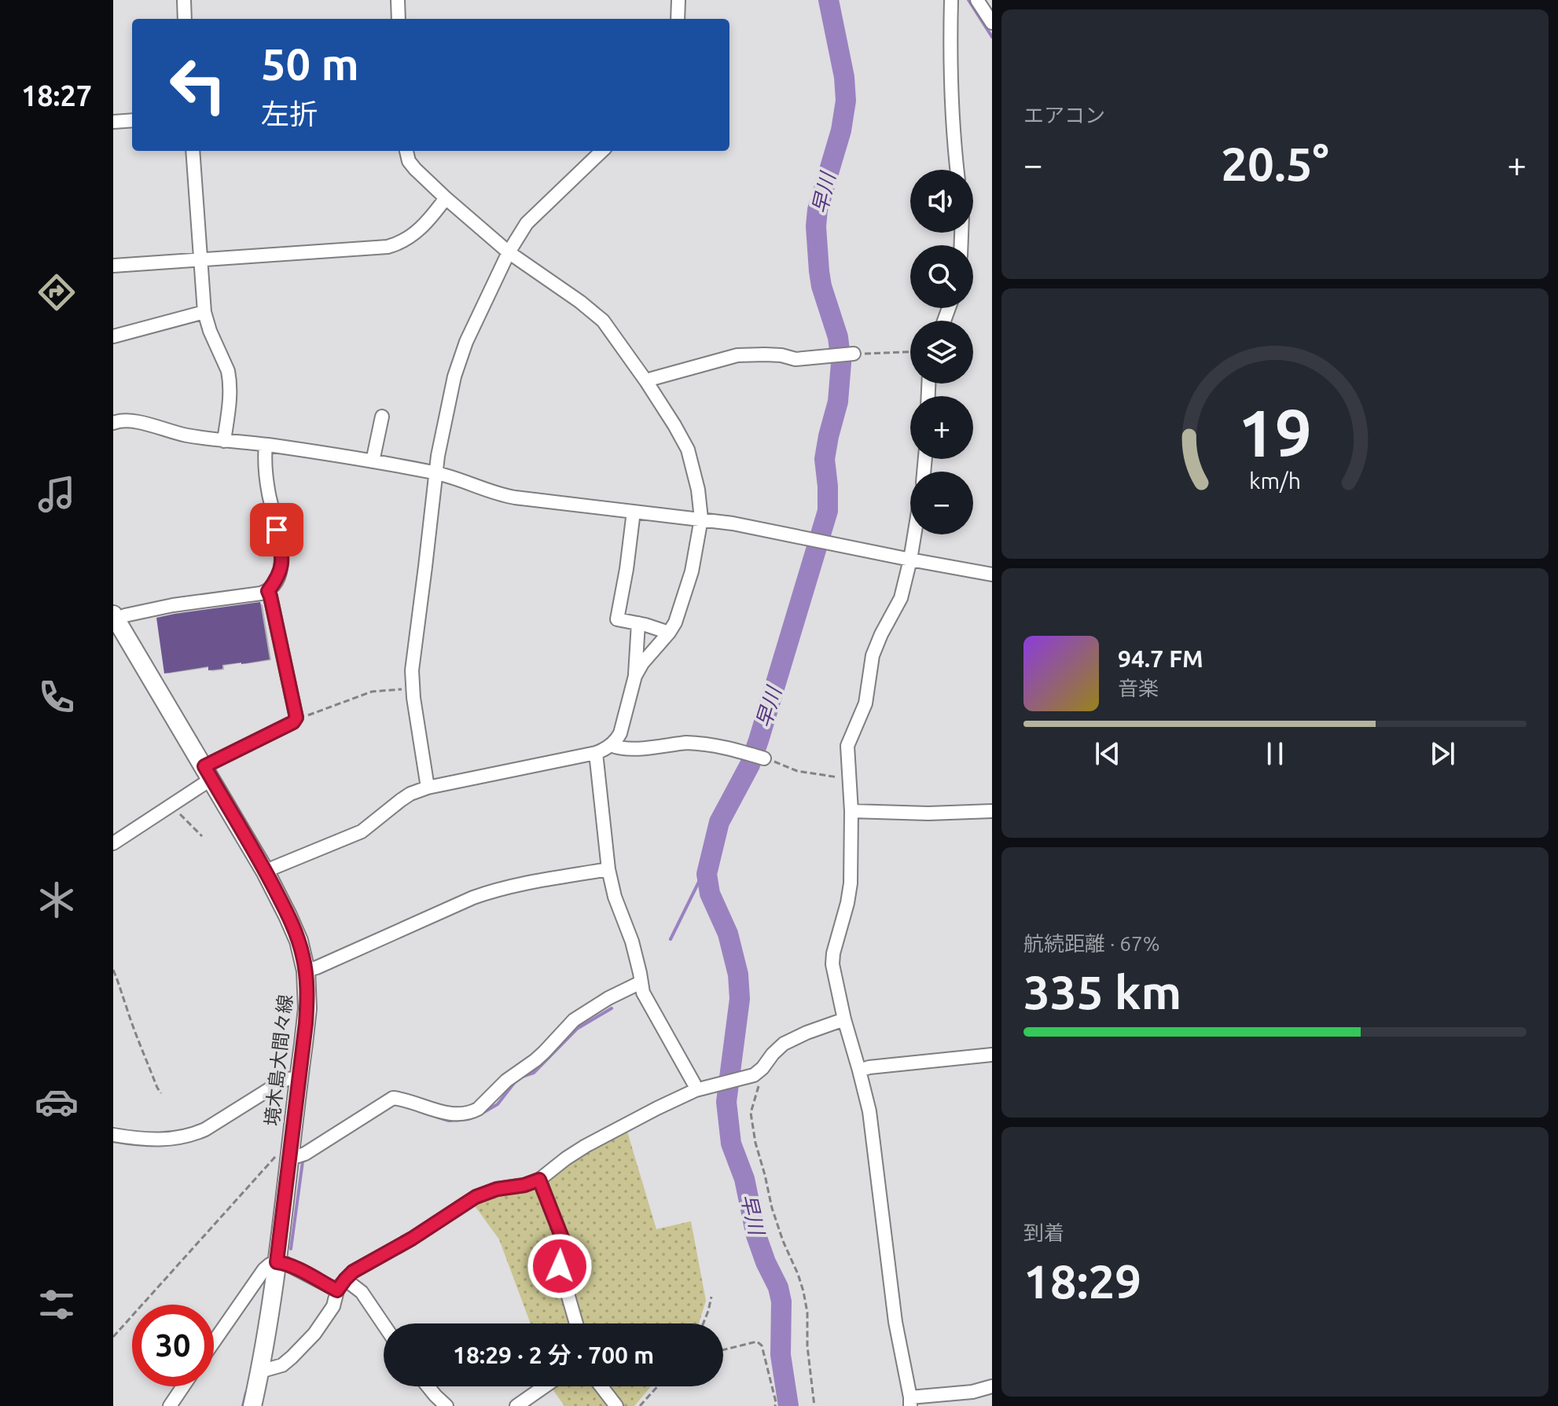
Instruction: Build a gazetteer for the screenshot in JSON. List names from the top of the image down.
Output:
{
  "streets": {
    "main road": ["境木島大間々線"]
  },
  "water": ["早川"],
  "page": {
    "tabs": "18:27",
    "tile": [
      "エアコン",
      ["航続距離 · 67%", "335 km"],
      ["到着", "18:29"]
    ],
    "turn": ["50 m", "左折"],
    "heat": ["−", "20.5°", "+"],
    "map_buttons": ["+", "−"],
    "song": ["94.7 FM", "音楽"],
    "limit": "30",
    "trip": "18:29 · 2 分 · 700 m",
    "gauge": ["19", "km/h"]
  }
}
